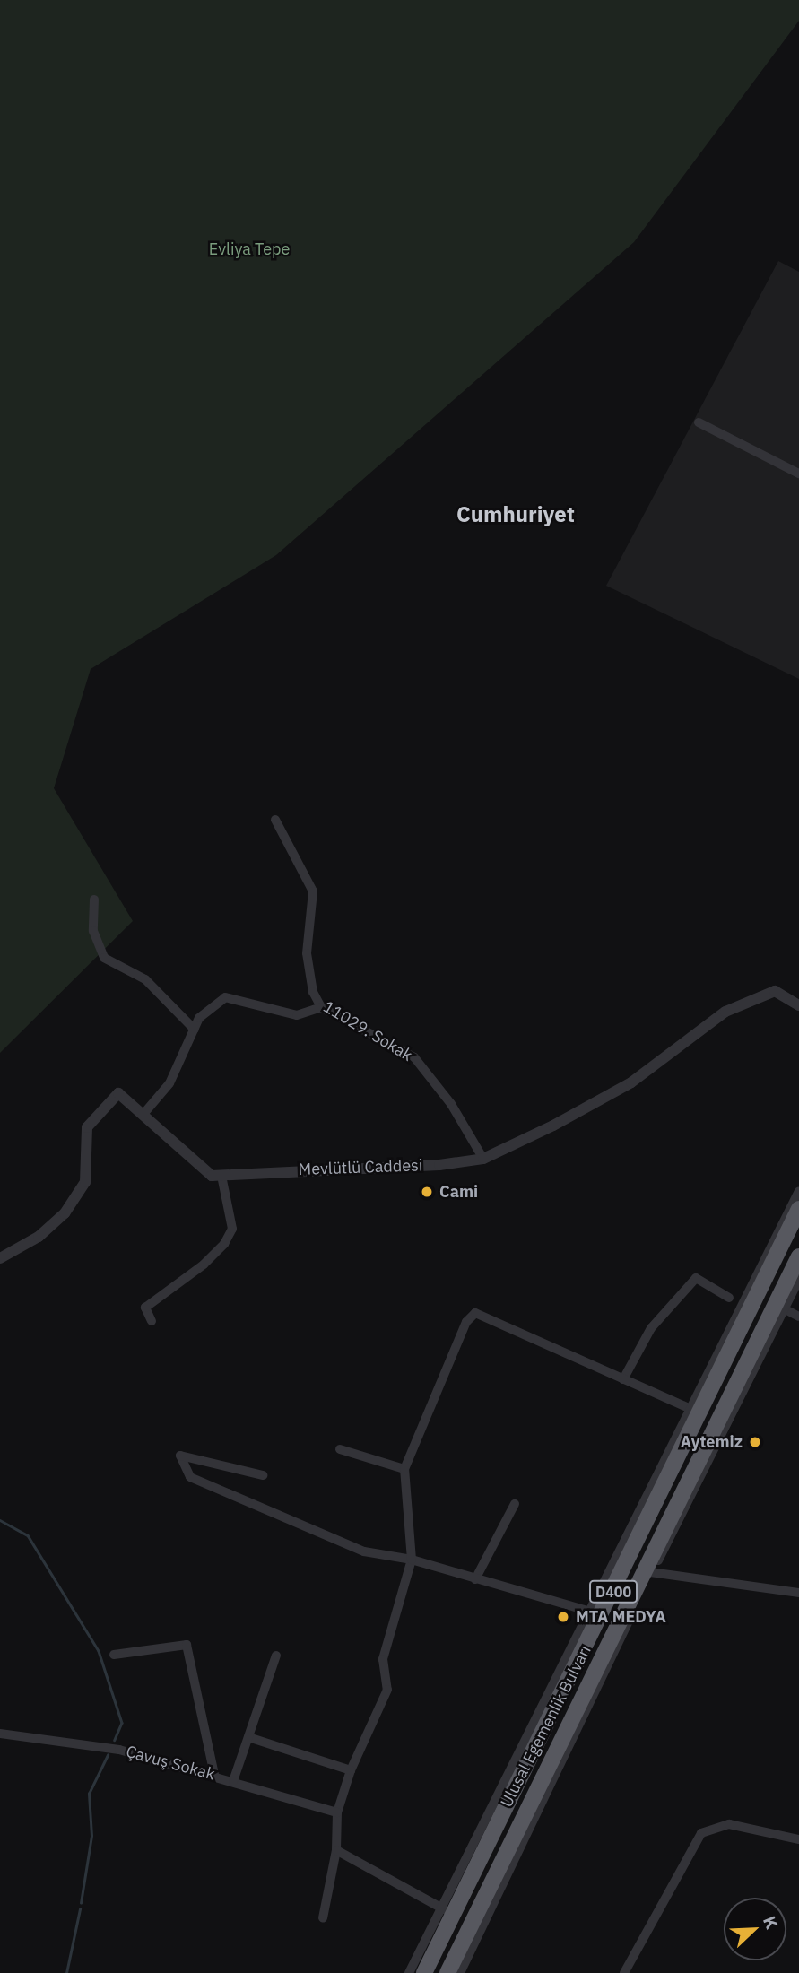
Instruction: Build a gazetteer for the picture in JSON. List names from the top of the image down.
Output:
{
  "streets": {
    "highway": ["D400", "Ulusal Egemenlik Bulvarı"],
    "street": ["11029. Sokak", "Mevlütlü Caddesi", "Çavuş Sokak"]
  },
  "crossings": [
    ["11029. Sokak", "Mevlütlü Caddesi"]
  ],
  "districts": ["Cumhuriyet"],
  "parks": ["Evliya Tepe"],
  "places": ["Cami", "Aytemiz", "MTA MEDYA"],
  "north": "top right"
}
